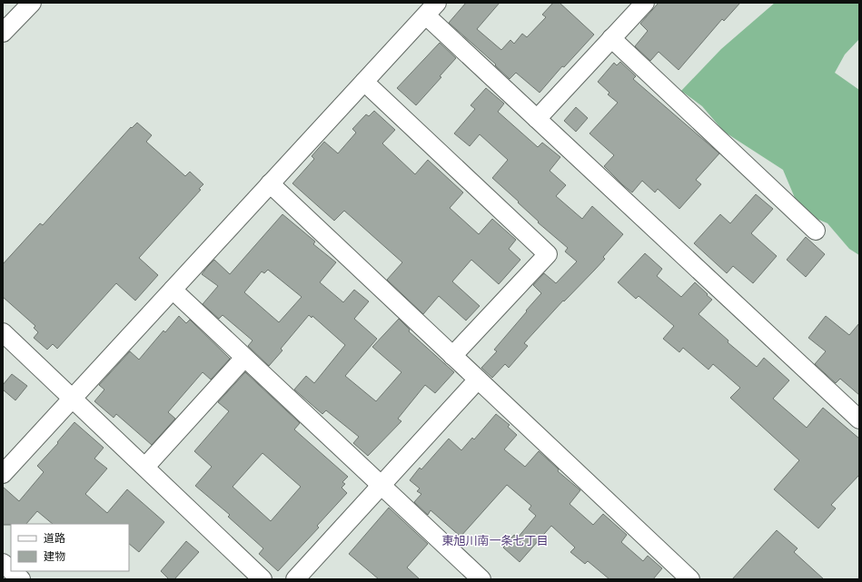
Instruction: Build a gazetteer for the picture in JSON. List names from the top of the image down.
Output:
{
  "districts": ["東旭川南一条七丁目"],
  "legend": ["道路", "建物"]
}
